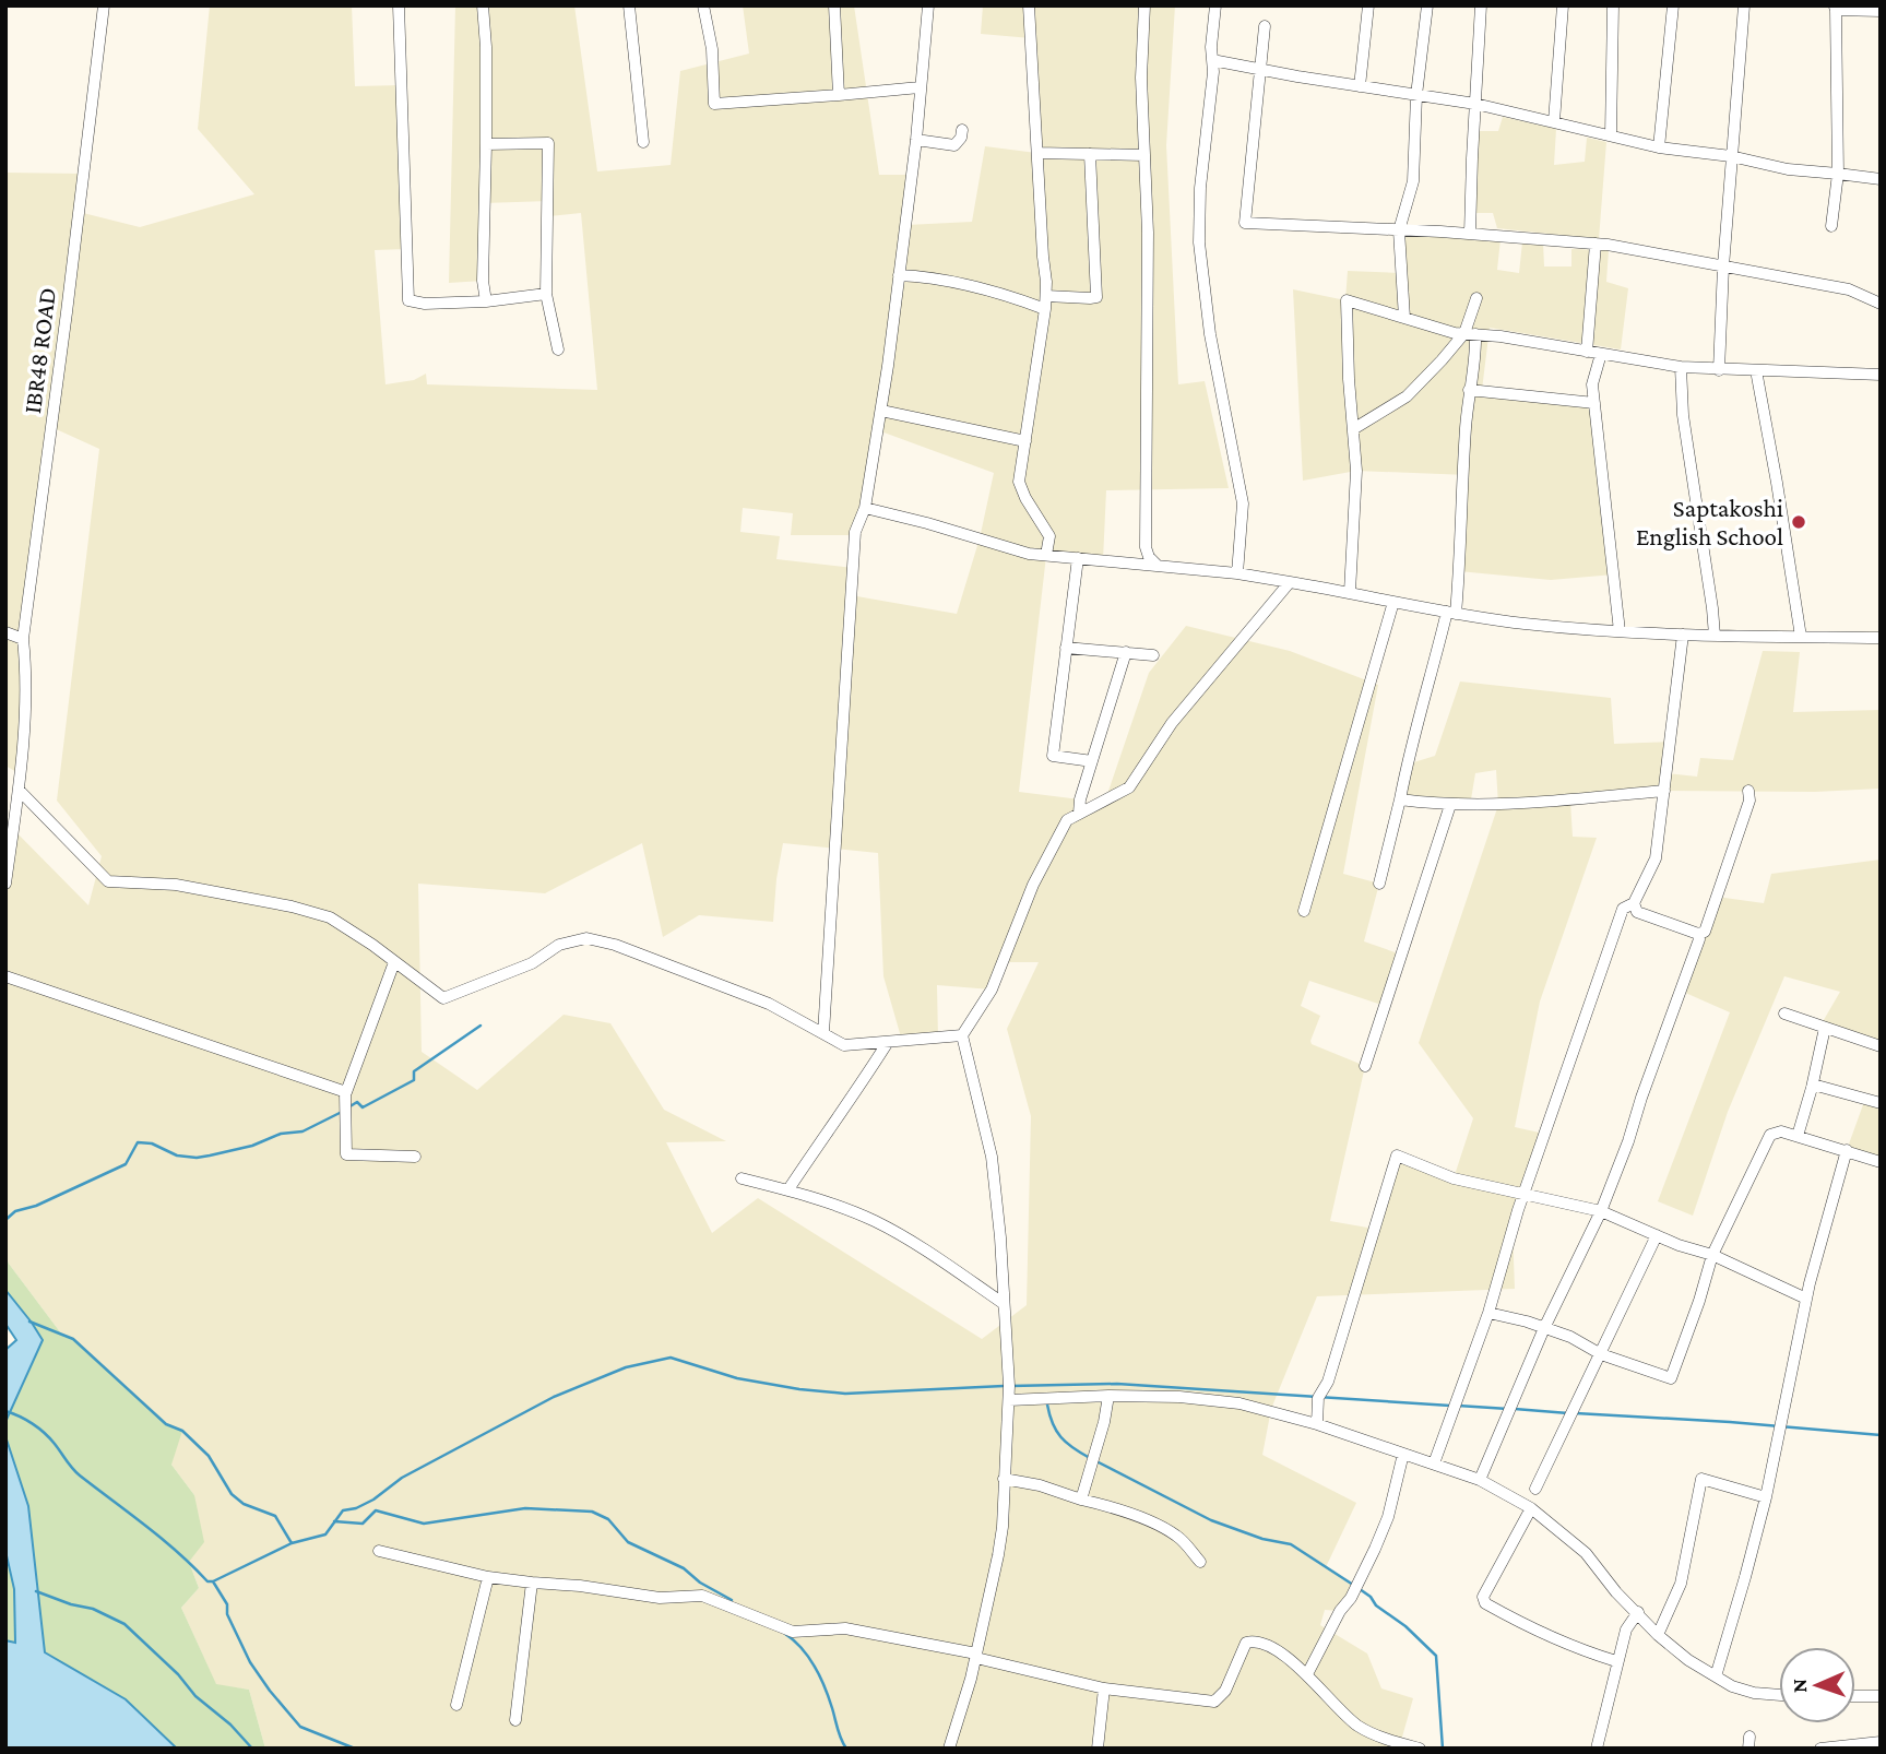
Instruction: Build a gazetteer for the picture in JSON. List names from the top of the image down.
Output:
{
  "streets": {
    "street": ["IBR48 ROAD"]
  },
  "places": ["Saptakoshi English School"],
  "north": "left"
}
